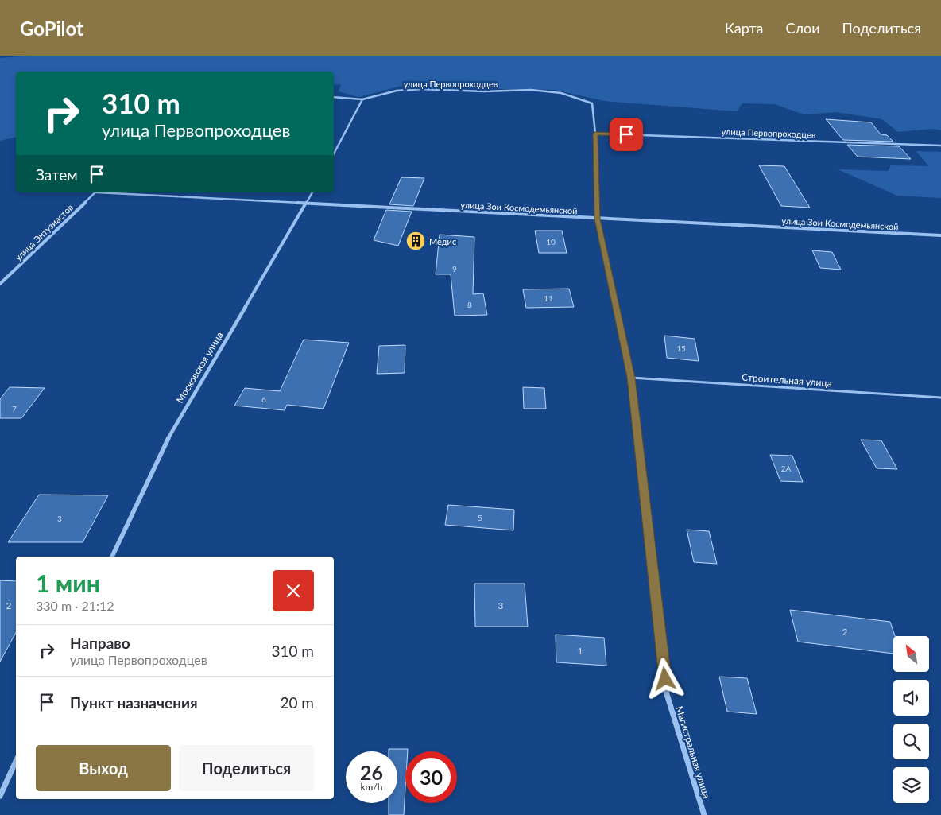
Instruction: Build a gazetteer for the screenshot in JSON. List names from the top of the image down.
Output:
{
  "streets": {
    "street": [
      "улица Первопроходцев",
      "улица Зои Космодемьянской",
      "улица Энтузиастов",
      "Московская улица",
      "Магистральная улица"
    ],
    "lane": ["Строительная улица"]
  },
  "crossings": [
    ["улица Первопроходцев", "Магистральная улица"],
    ["улица Зои Космодемьянской", "Московская улица"],
    ["улица Зои Космодемьянской", "Магистральная улица"],
    ["Строительная улица", "Магистральная улица"]
  ],
  "places": {
    "building": ["Медис"]
  },
  "house_numbers": [
    "10",
    "9",
    "11",
    "8",
    "15",
    "6",
    "7",
    "2А",
    "5",
    "3",
    "2",
    "3",
    "2",
    "1"
  ],
  "north": "top left",
  "page": {
    "header": "GoPilot",
    "nav": ["Карта", "Слои", "Поделиться"],
    "turn": ["310 m", "улица Первопроходцев"],
    "then": "Затем",
    "heading": ["1 мин", "330 m · 21:12"],
    "list": [
      {
        "name": "Направо",
        "note": "улица Первопроходцев",
        "value": "310 m"
      },
      {
        "name": "Пункт назначения",
        "value": "20 m"
      }
    ],
    "buttons": ["Выход", "Поделиться"],
    "speed": "26 km/h",
    "limit": "30"
  }
}
